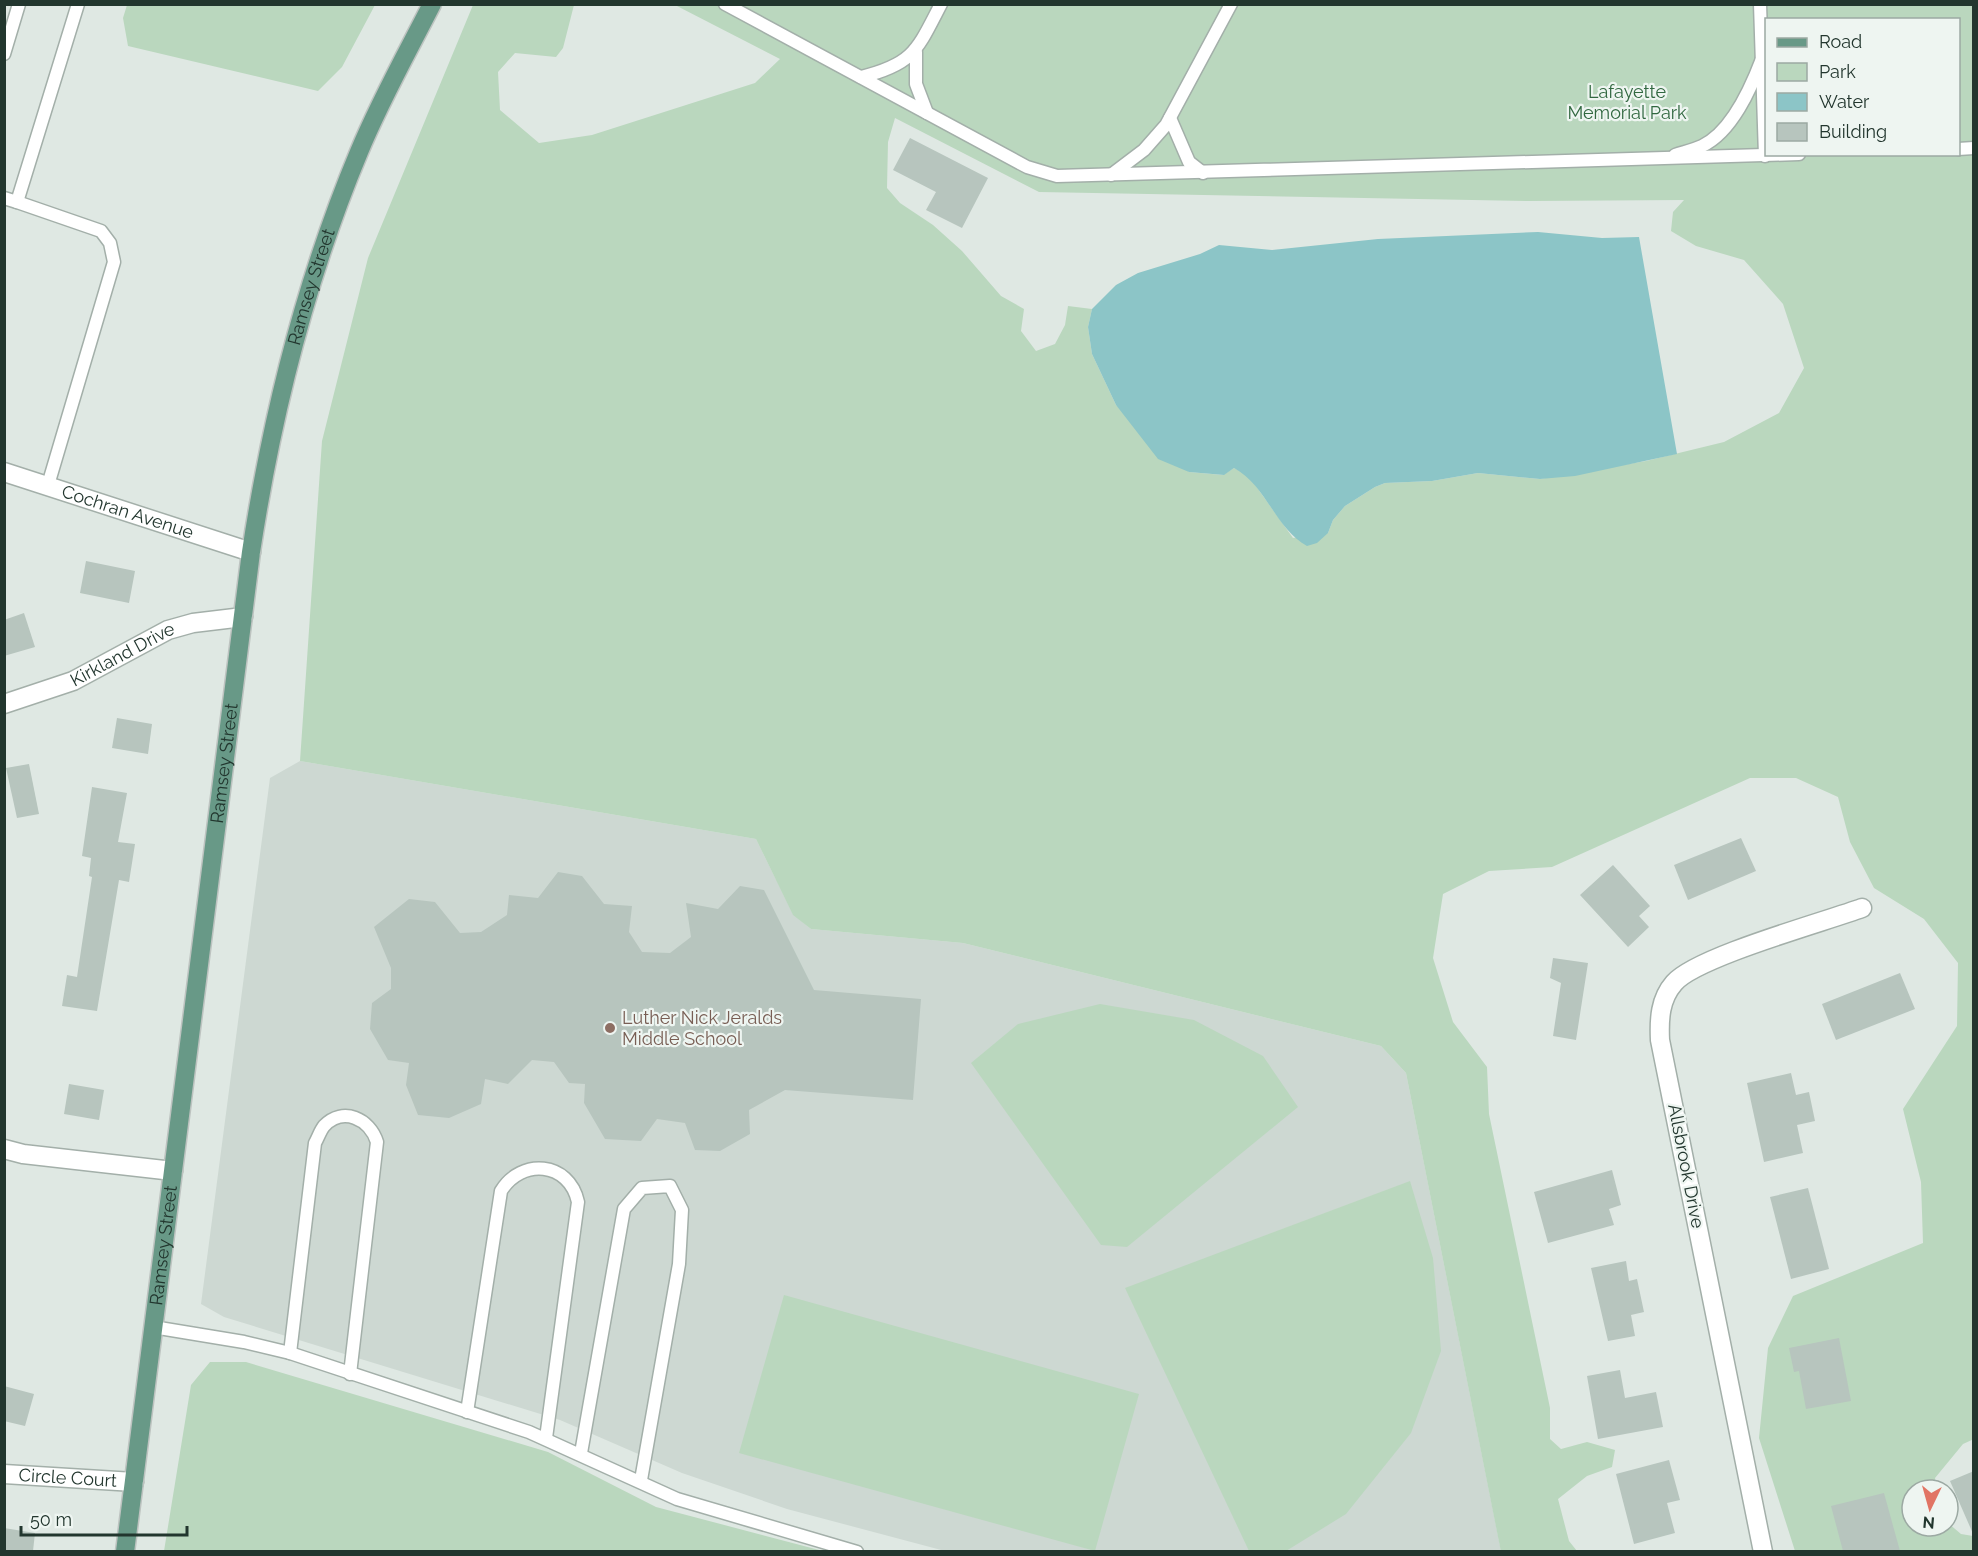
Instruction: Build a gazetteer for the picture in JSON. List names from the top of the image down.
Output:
{
  "streets": {
    "main road": ["Ramsey Street"],
    "street": [
      "Cochran Avenue",
      "Kirkland Drive",
      "Allsbrook Drive",
      "Circle Court"
    ]
  },
  "crossings": [
    ["Ramsey Street", "Cochran Avenue"],
    ["Ramsey Street", "Kirkland Drive"],
    ["Ramsey Street", "Circle Court"]
  ],
  "parks": ["Lafayette Memorial Park"],
  "places": ["Luther Nick Jeralds Middle School"],
  "legend": [
    "Road",
    "Park",
    "Water",
    "Building"
  ],
  "scale_bar": "50 m",
  "north": "bottom"
}
